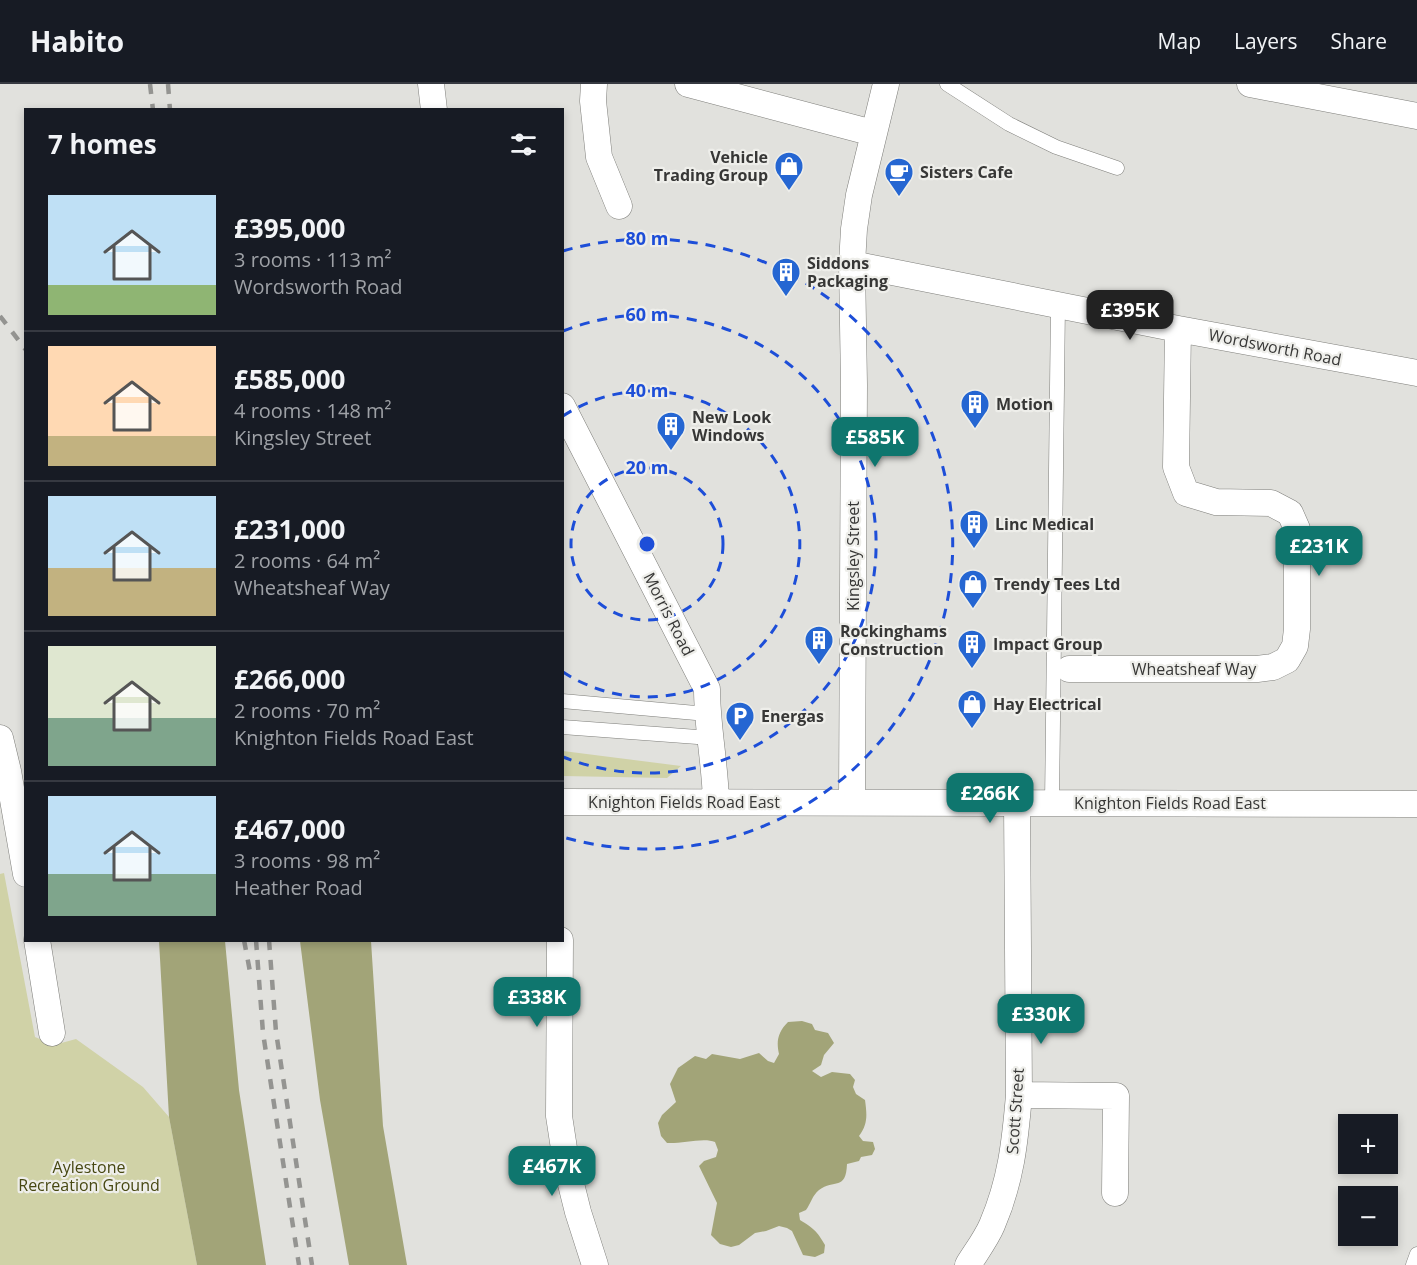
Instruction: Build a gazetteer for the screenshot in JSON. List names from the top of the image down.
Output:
{
  "streets": {
    "street": [
      "Wordsworth Road",
      "Kingsley Street",
      "Morris Road",
      "Wheatsheaf Way",
      "Knighton Fields Road East",
      "Scott Street"
    ]
  },
  "crossings": [
    ["Wordsworth Road", "Kingsley Street"],
    ["Wordsworth Road", "Wheatsheaf Way"],
    ["Kingsley Street", "Knighton Fields Road East"],
    ["Morris Road", "Knighton Fields Road East"],
    ["Knighton Fields Road East", "Scott Street"]
  ],
  "parks": ["Aylestone Recreation Ground"],
  "places": {
    "shop": ["Vehicle Trading Group", "Trendy Tees Ltd", "Hay Electrical"],
    "cafe": ["Sisters Cafe"],
    "building": [
      "Siddons Packaging",
      "Motion",
      "New Look Windows",
      "Linc Medical",
      "Rockinghams Construction",
      "Impact Group"
    ],
    "parking": ["Energas"]
  },
  "page": {
    "header": "Habito",
    "nav": ["Map", "Layers", "Share"],
    "heading": "7 homes",
    "list": [
      {
        "name": "£395,000",
        "note": "3 rooms · 113 m² · Wordsworth Road"
      },
      {
        "name": "£585,000",
        "note": "4 rooms · 148 m² · Kingsley Street"
      },
      {
        "name": "£231,000",
        "note": "2 rooms · 64 m² · Wheatsheaf Way"
      },
      {
        "name": "£266,000",
        "note": "2 rooms · 70 m² · Knighton Fields Road East"
      },
      {
        "name": "£467,000",
        "note": "3 rooms · 98 m² · Heather Road"
      }
    ],
    "price": [
      "£395K",
      "£585K",
      "£231K",
      "£266K",
      "£338K",
      "£330K",
      "£467K"
    ],
    "map_buttons": ["+", "−"]
  },
  "rings": [
    "80 m",
    "60 m",
    "40 m",
    "20 m"
  ]
}
